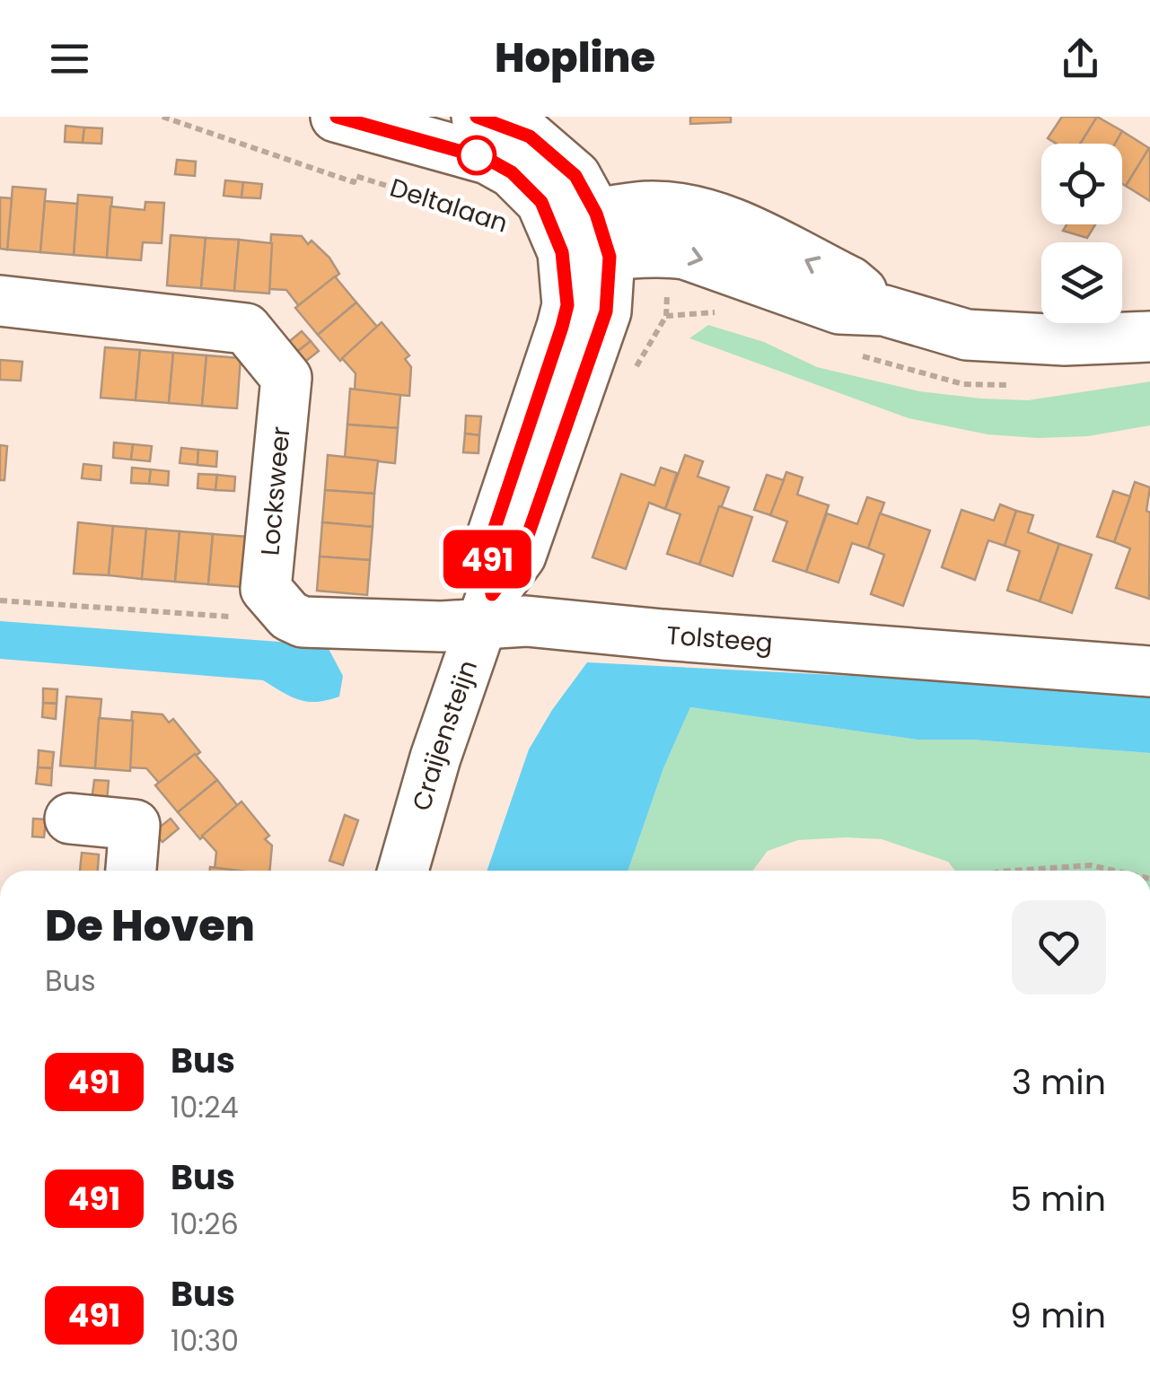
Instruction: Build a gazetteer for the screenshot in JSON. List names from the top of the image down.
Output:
{
  "streets": {
    "street": [
      "Deltalaan",
      "Locksweer",
      "Tolsteeg",
      "Craijensteijn"
    ]
  },
  "crossings": [
    ["Deltalaan", "Craijensteijn"],
    ["Locksweer", "Tolsteeg"],
    ["Tolsteeg", "Craijensteijn"]
  ],
  "lines": ["bus line 491"],
  "page": {
    "header": "Hopline",
    "on_map": "491",
    "heading": ["De Hoven", "Bus"],
    "list": [
      {
        "mark": "491",
        "name": "Bus",
        "note": "10:24",
        "value": "3 min"
      },
      {
        "mark": "491",
        "name": "Bus",
        "note": "10:26",
        "value": "5 min"
      },
      {
        "mark": "491",
        "name": "Bus",
        "note": "10:30",
        "value": "9 min"
      }
    ]
  }
}
